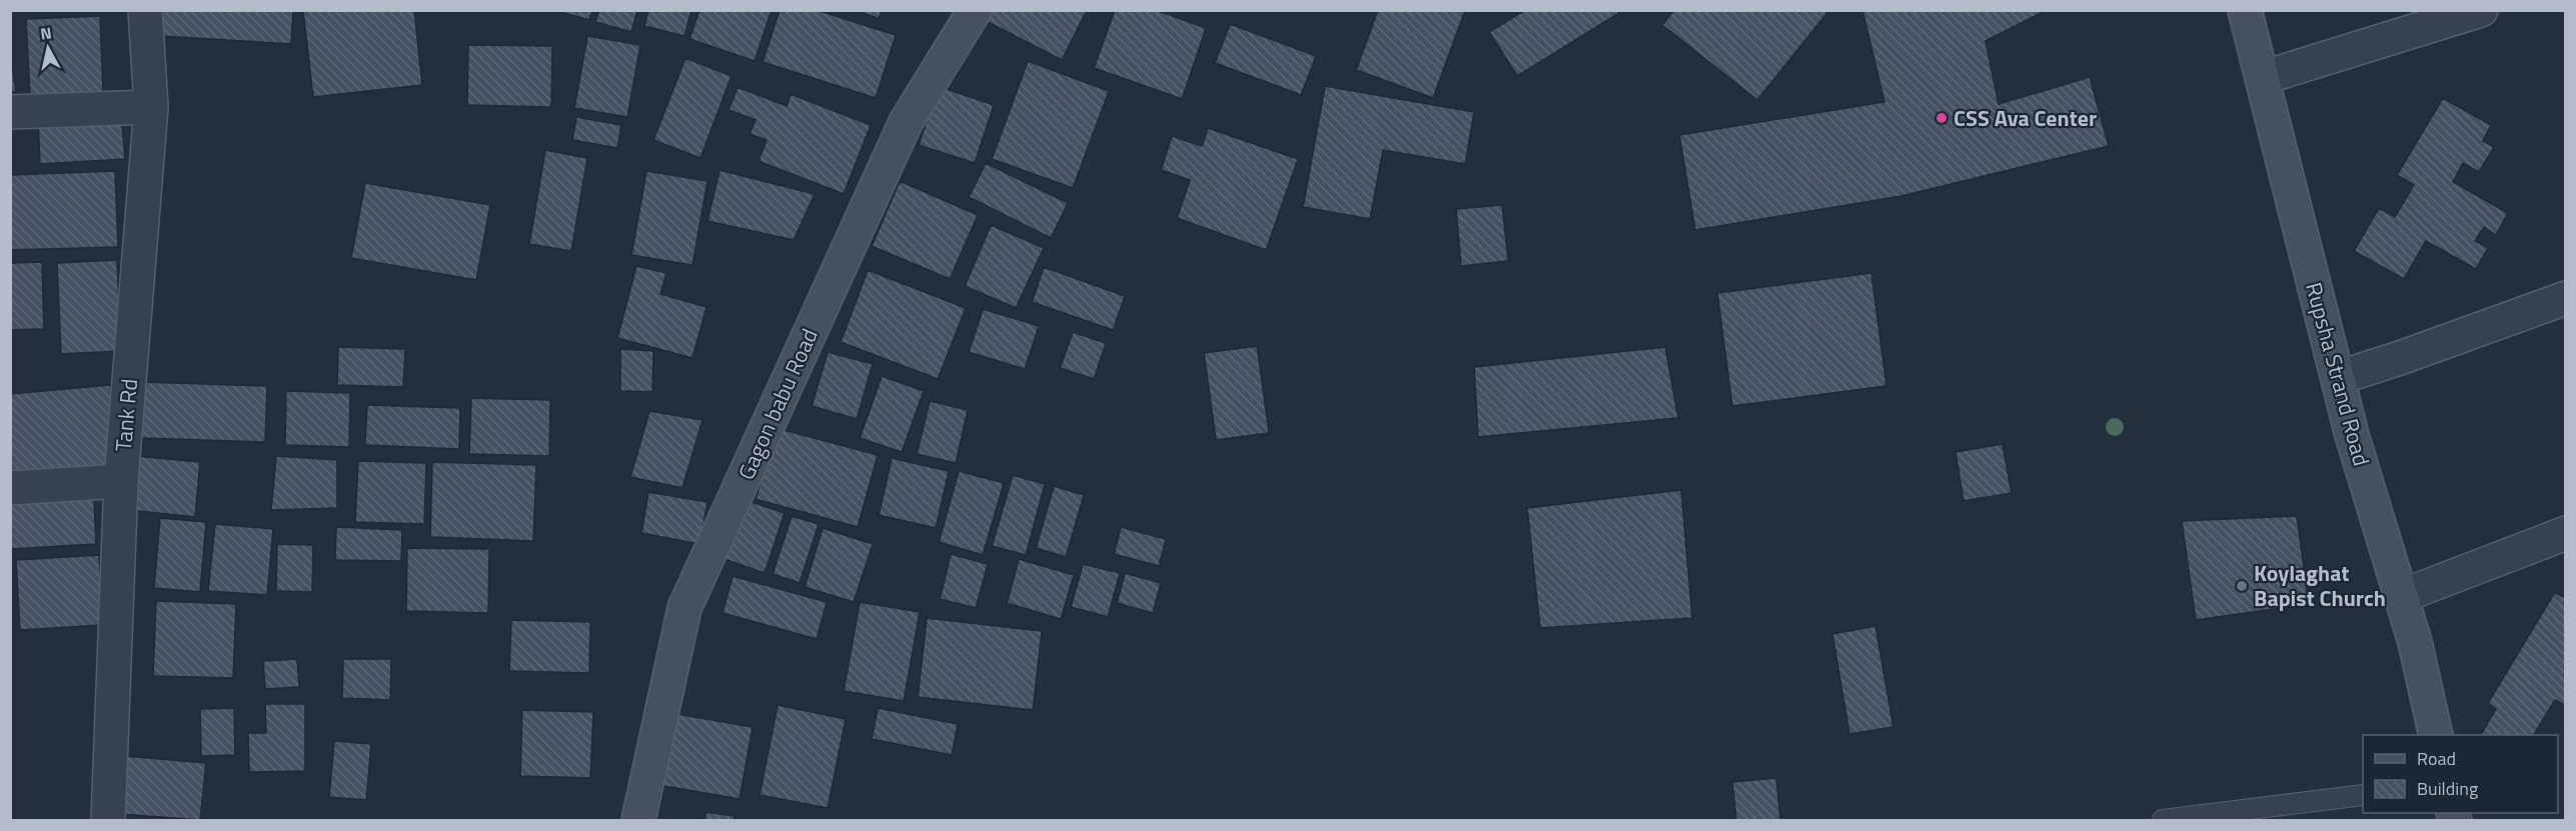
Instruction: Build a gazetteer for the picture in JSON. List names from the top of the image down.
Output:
{
  "streets": {
    "street": ["Rupsha Strand Road", "Gagon babu Road", "Tank Rd"]
  },
  "places": ["CSS Ava Center", "Koylaghat Bapist Church"],
  "legend": ["Road", "Building"],
  "north": "top"
}
